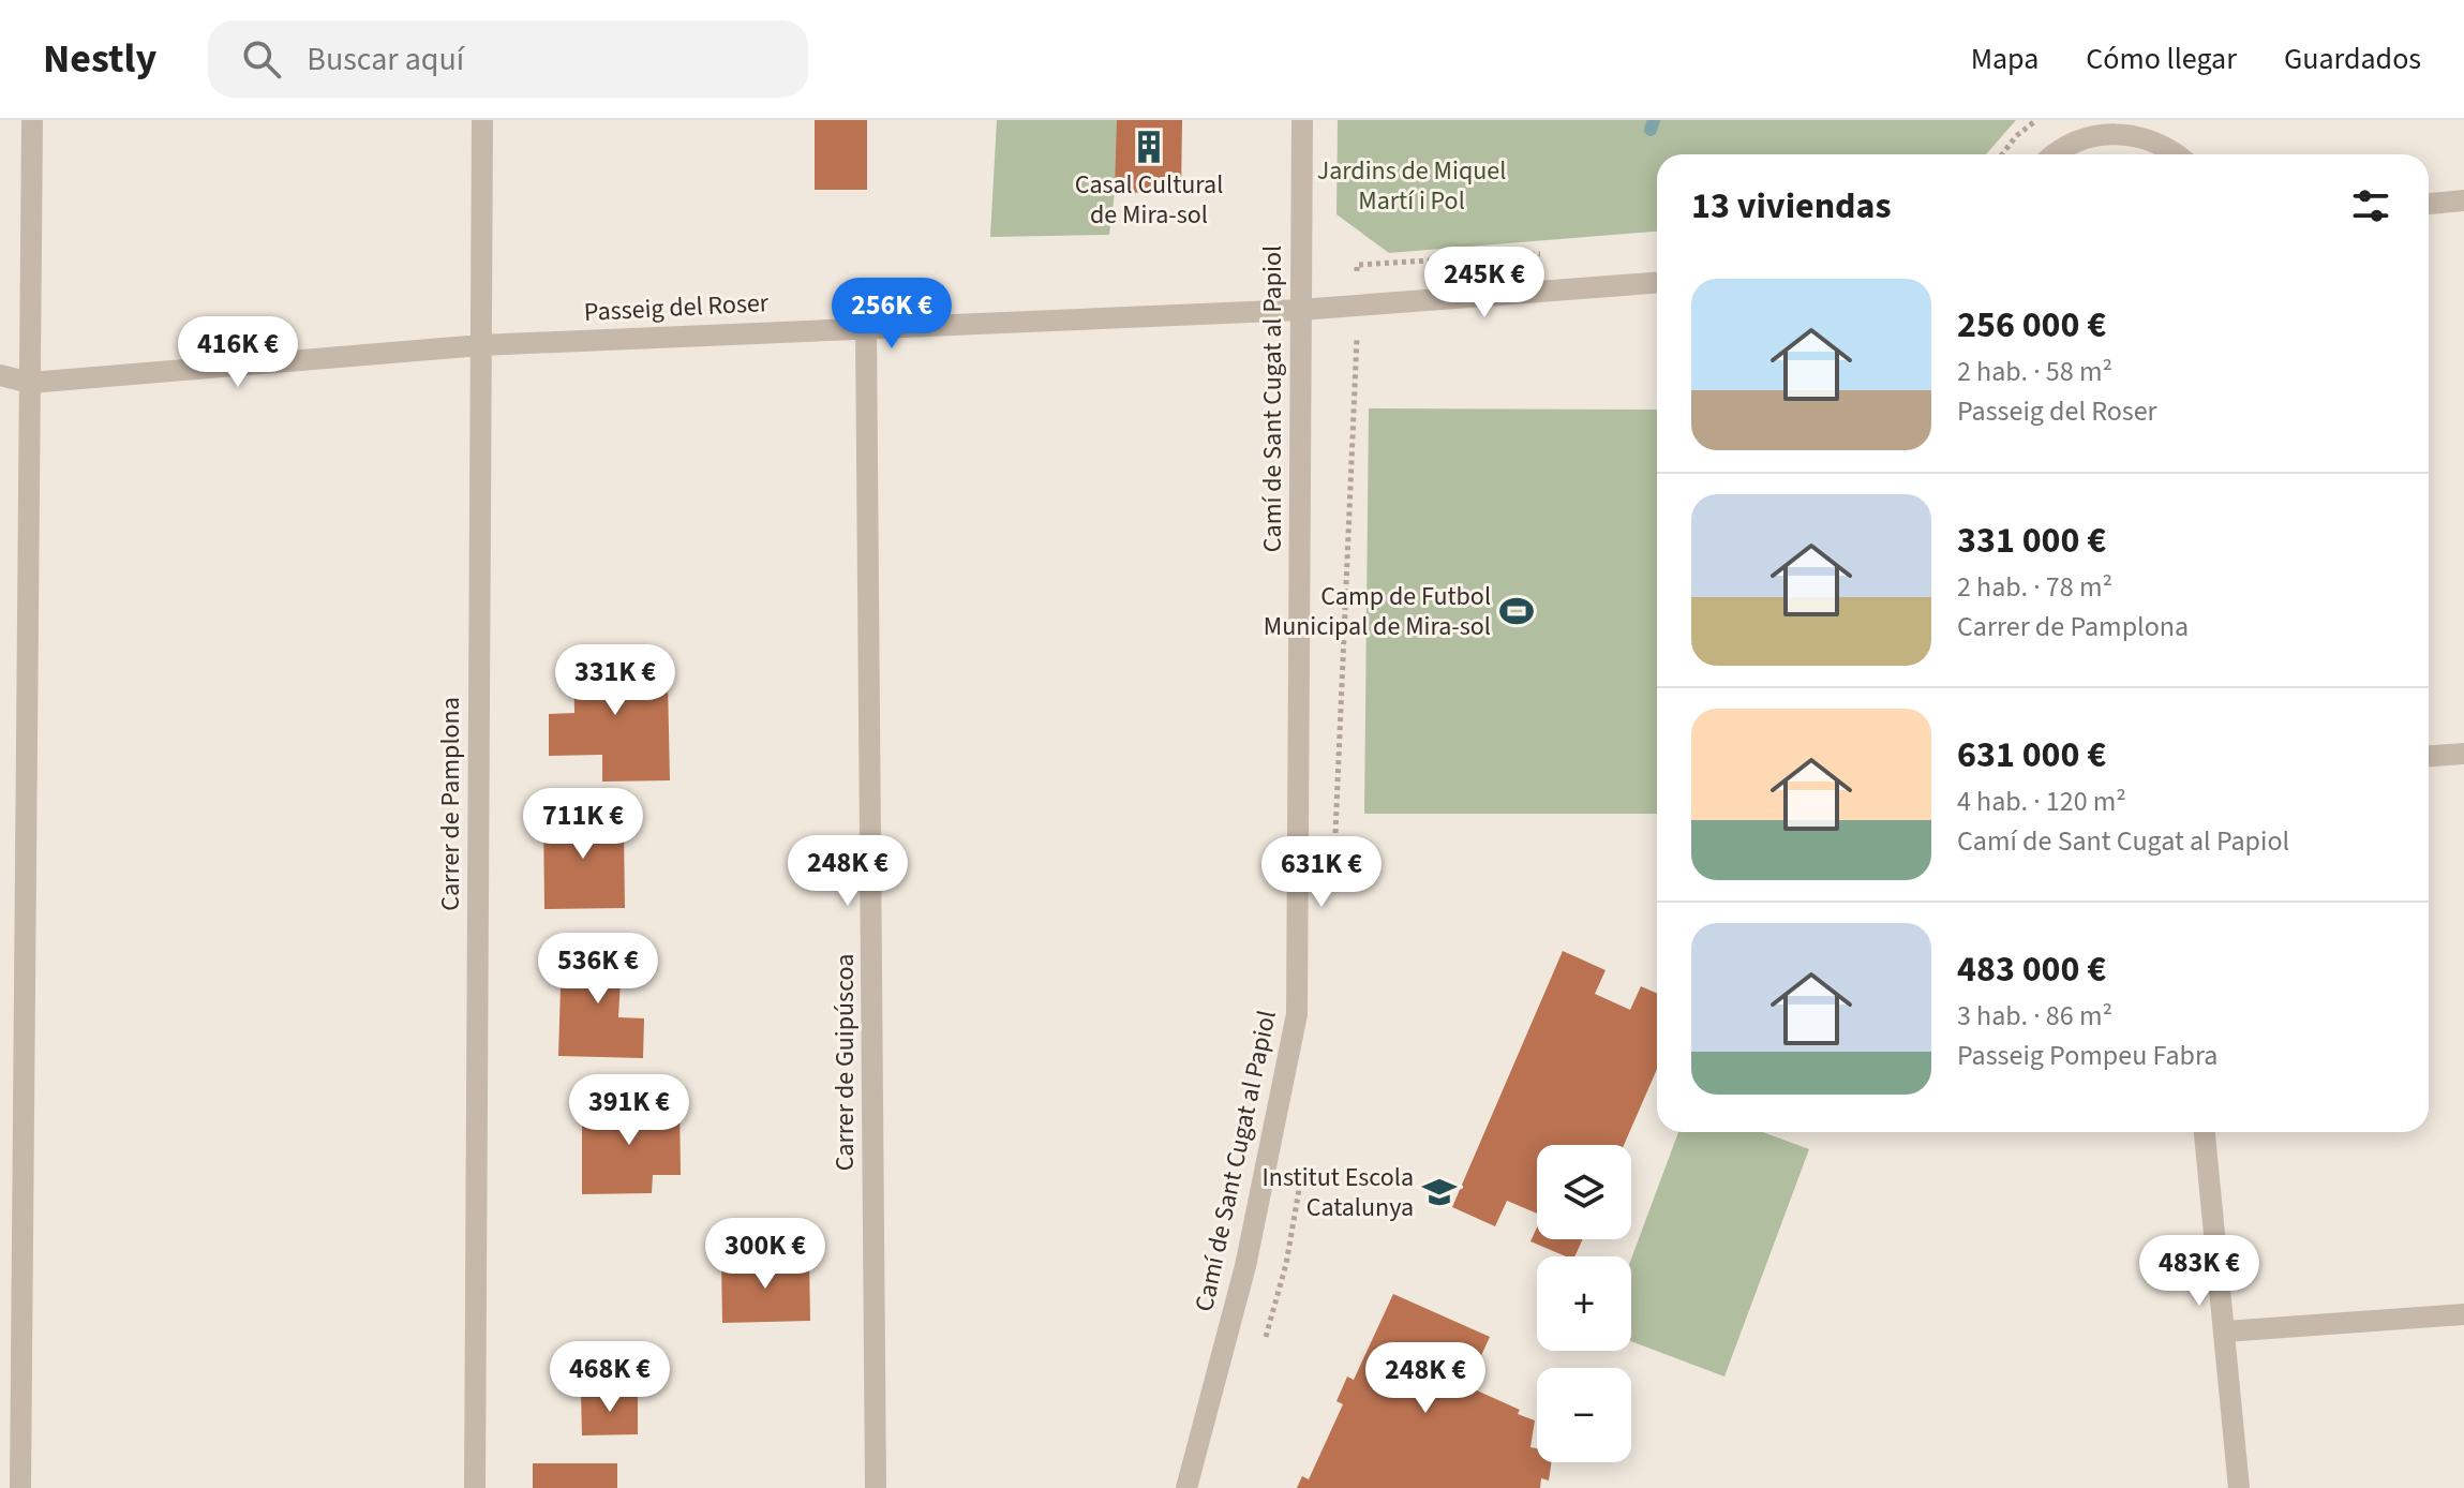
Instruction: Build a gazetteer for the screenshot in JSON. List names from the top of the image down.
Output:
{
  "streets": {
    "street": [
      "Passeig del Roser",
      "Camí de Sant Cugat al Papiol",
      "Carrer de Pamplona",
      "Carrer de Guipúscoa"
    ]
  },
  "crossings": [
    ["Passeig del Roser", "Camí de Sant Cugat al Papiol"],
    ["Passeig del Roser", "Carrer de Pamplona"],
    ["Passeig del Roser", "Carrer de Guipúscoa"]
  ],
  "parks": ["Jardins de Miquel Martí i Pol"],
  "places": {
    "building": ["Casal Cultural de Mira-sol"],
    "sports": ["Camp de Futbol Municipal de Mira-sol"],
    "school or university": ["Institut Escola Catalunya"]
  },
  "page": {
    "header": "Nestly",
    "search": "Buscar aquí",
    "nav": ["Mapa", "Cómo llegar", "Guardados"],
    "heading": "13 viviendas",
    "price": [
      "245K €",
      "256K €",
      "416K €",
      "331K €",
      "711K €",
      "248K €",
      "631K €",
      "536K €",
      "391K €",
      "300K €",
      "483K €",
      "468K €",
      "248K €"
    ],
    "list": [
      {
        "name": "256 000 €",
        "note": "2 hab. · 58 m² · Passeig del Roser"
      },
      {
        "name": "331 000 €",
        "note": "2 hab. · 78 m² · Carrer de Pamplona"
      },
      {
        "name": "631 000 €",
        "note": "4 hab. · 120 m² · Camí de Sant Cugat al Papiol"
      },
      {
        "name": "483 000 €",
        "note": "3 hab. · 86 m² · Passeig Pompeu Fabra"
      }
    ],
    "map_buttons": ["+", "−"]
  }
}
